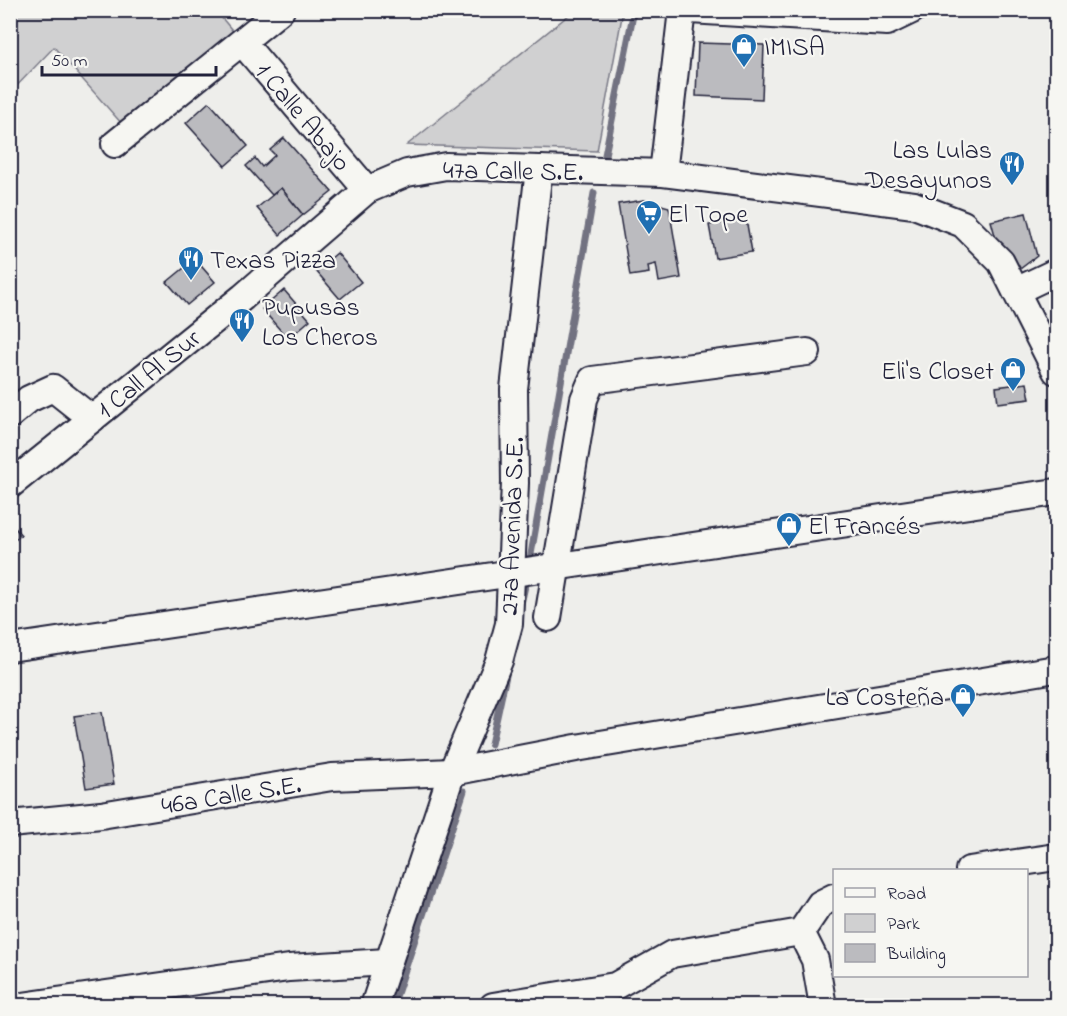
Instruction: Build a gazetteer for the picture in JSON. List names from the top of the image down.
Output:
{
  "streets": {
    "street": [
      "1 Calle Abajo",
      "47a Calle S.E.",
      "1 Call Al Sur",
      "27a Avenida S.E.",
      "46a Calle S.E."
    ]
  },
  "crossings": [
    ["1 Calle Abajo", "47a Calle S.E."],
    ["1 Calle Abajo", "1 Call Al Sur"],
    ["47a Calle S.E.", "1 Call Al Sur"],
    ["47a Calle S.E.", "27a Avenida S.E."],
    ["27a Avenida S.E.", "46a Calle S.E."]
  ],
  "places": {
    "shop": [
      "IMISA",
      "Eli's Closet",
      "El Francés",
      "La Costeña"
    ],
    "restaurant": ["Las Lulas Desayunos", "Texas Pizza", "Pupusas Los Cheros"],
    "supermarket": ["El Tope"]
  },
  "legend": ["Road", "Park", "Building"],
  "scale_bar": "50 m"
}
